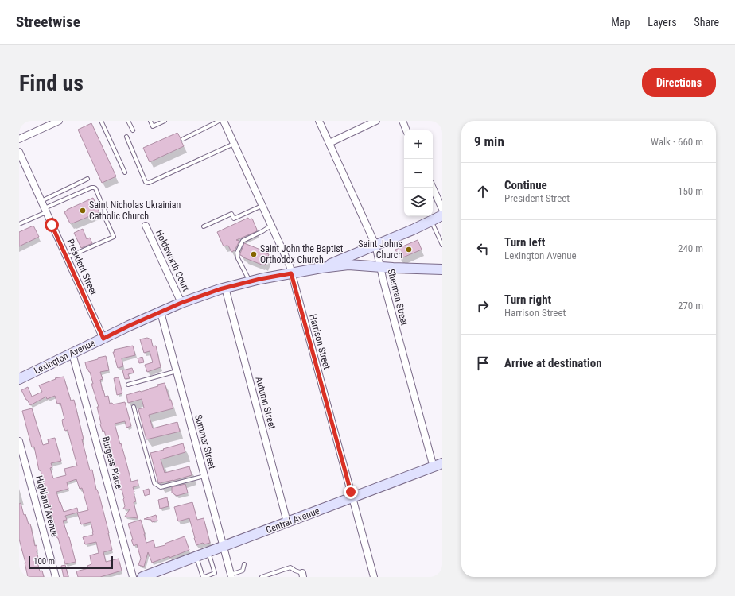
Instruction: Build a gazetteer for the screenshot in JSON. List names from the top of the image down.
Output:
{
  "streets": {
    "main road": ["Lexington Avenue", "Central Avenue"],
    "street": [
      "Holdsworth Court",
      "President Street",
      "Sherman Street",
      "Harrison Street",
      "Autumn Street",
      "Summer Street",
      "Burgess Place",
      "Highland Avenue"
    ]
  },
  "crossings": [
    ["Holdsworth Court", "Lexington Avenue"],
    ["President Street", "Lexington Avenue"],
    ["Sherman Street", "Lexington Avenue"],
    ["Sherman Street", "Central Avenue"],
    ["Harrison Street", "Lexington Avenue"],
    ["Harrison Street", "Central Avenue"],
    ["Lexington Avenue", "Autumn Street"],
    ["Lexington Avenue", "Summer Street"],
    ["Lexington Avenue", "Burgess Place"],
    ["Autumn Street", "Central Avenue"],
    ["Summer Street", "Central Avenue"]
  ],
  "places": ["Saint Nicholas Ukrainian Catholic Church", "Saint Johns Church", "Saint John the Baptist Orthodox Church"],
  "scale_bar": "100 m",
  "page": {
    "header": "Streetwise",
    "nav": ["Map", "Layers", "Share"],
    "buttons": "Directions",
    "title": "Find us",
    "heading": ["9 min", "Walk · 660 m"],
    "map_buttons": ["+", "−"],
    "list": [
      ["Continue", "President Street", "150 m"],
      ["Turn left", "Lexington Avenue", "240 m"],
      ["Turn right", "Harrison Street", "270 m"],
      "Arrive at destination"
    ],
    "scale": "100 m"
  }
}
